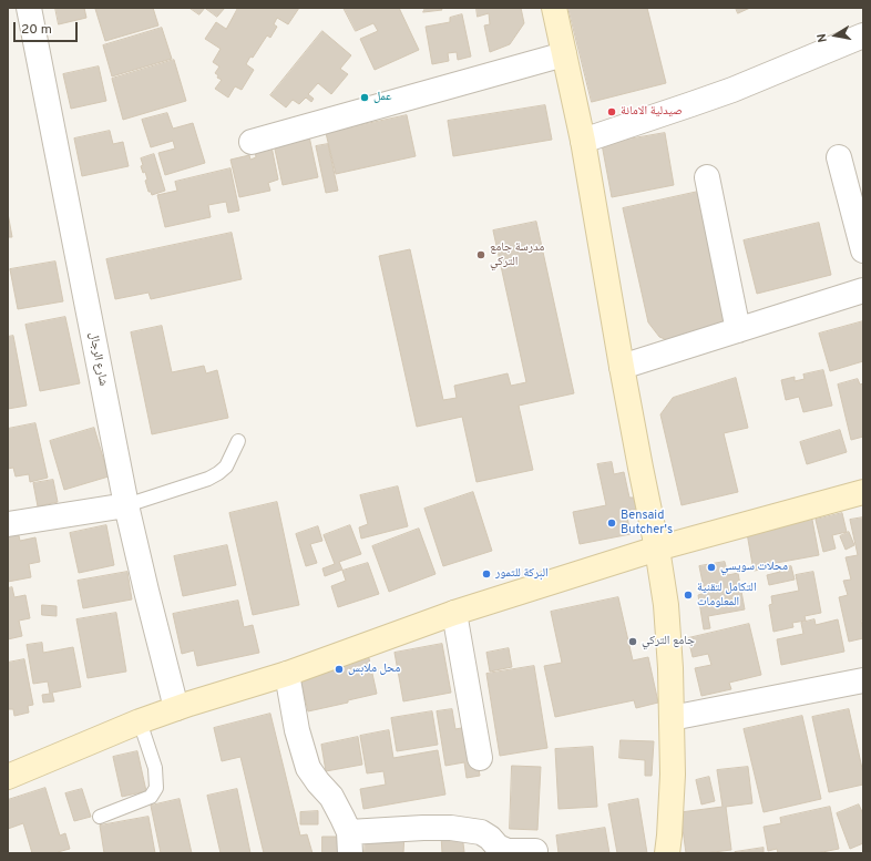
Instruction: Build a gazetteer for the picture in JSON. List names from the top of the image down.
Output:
{
  "streets": {
    "street": ["شارع الرجال"]
  },
  "places": [
    "عمل",
    "صيدلية الامانة",
    "مدرسة جامع التركي",
    "Bensaid Butcher's",
    "محلات سويسي",
    "البركة للتمور",
    "التكامل لتقنية المعلومات",
    "جامع التركي",
    "محل ملابس"
  ],
  "scale_bar": "20 m",
  "north": "left"
}
